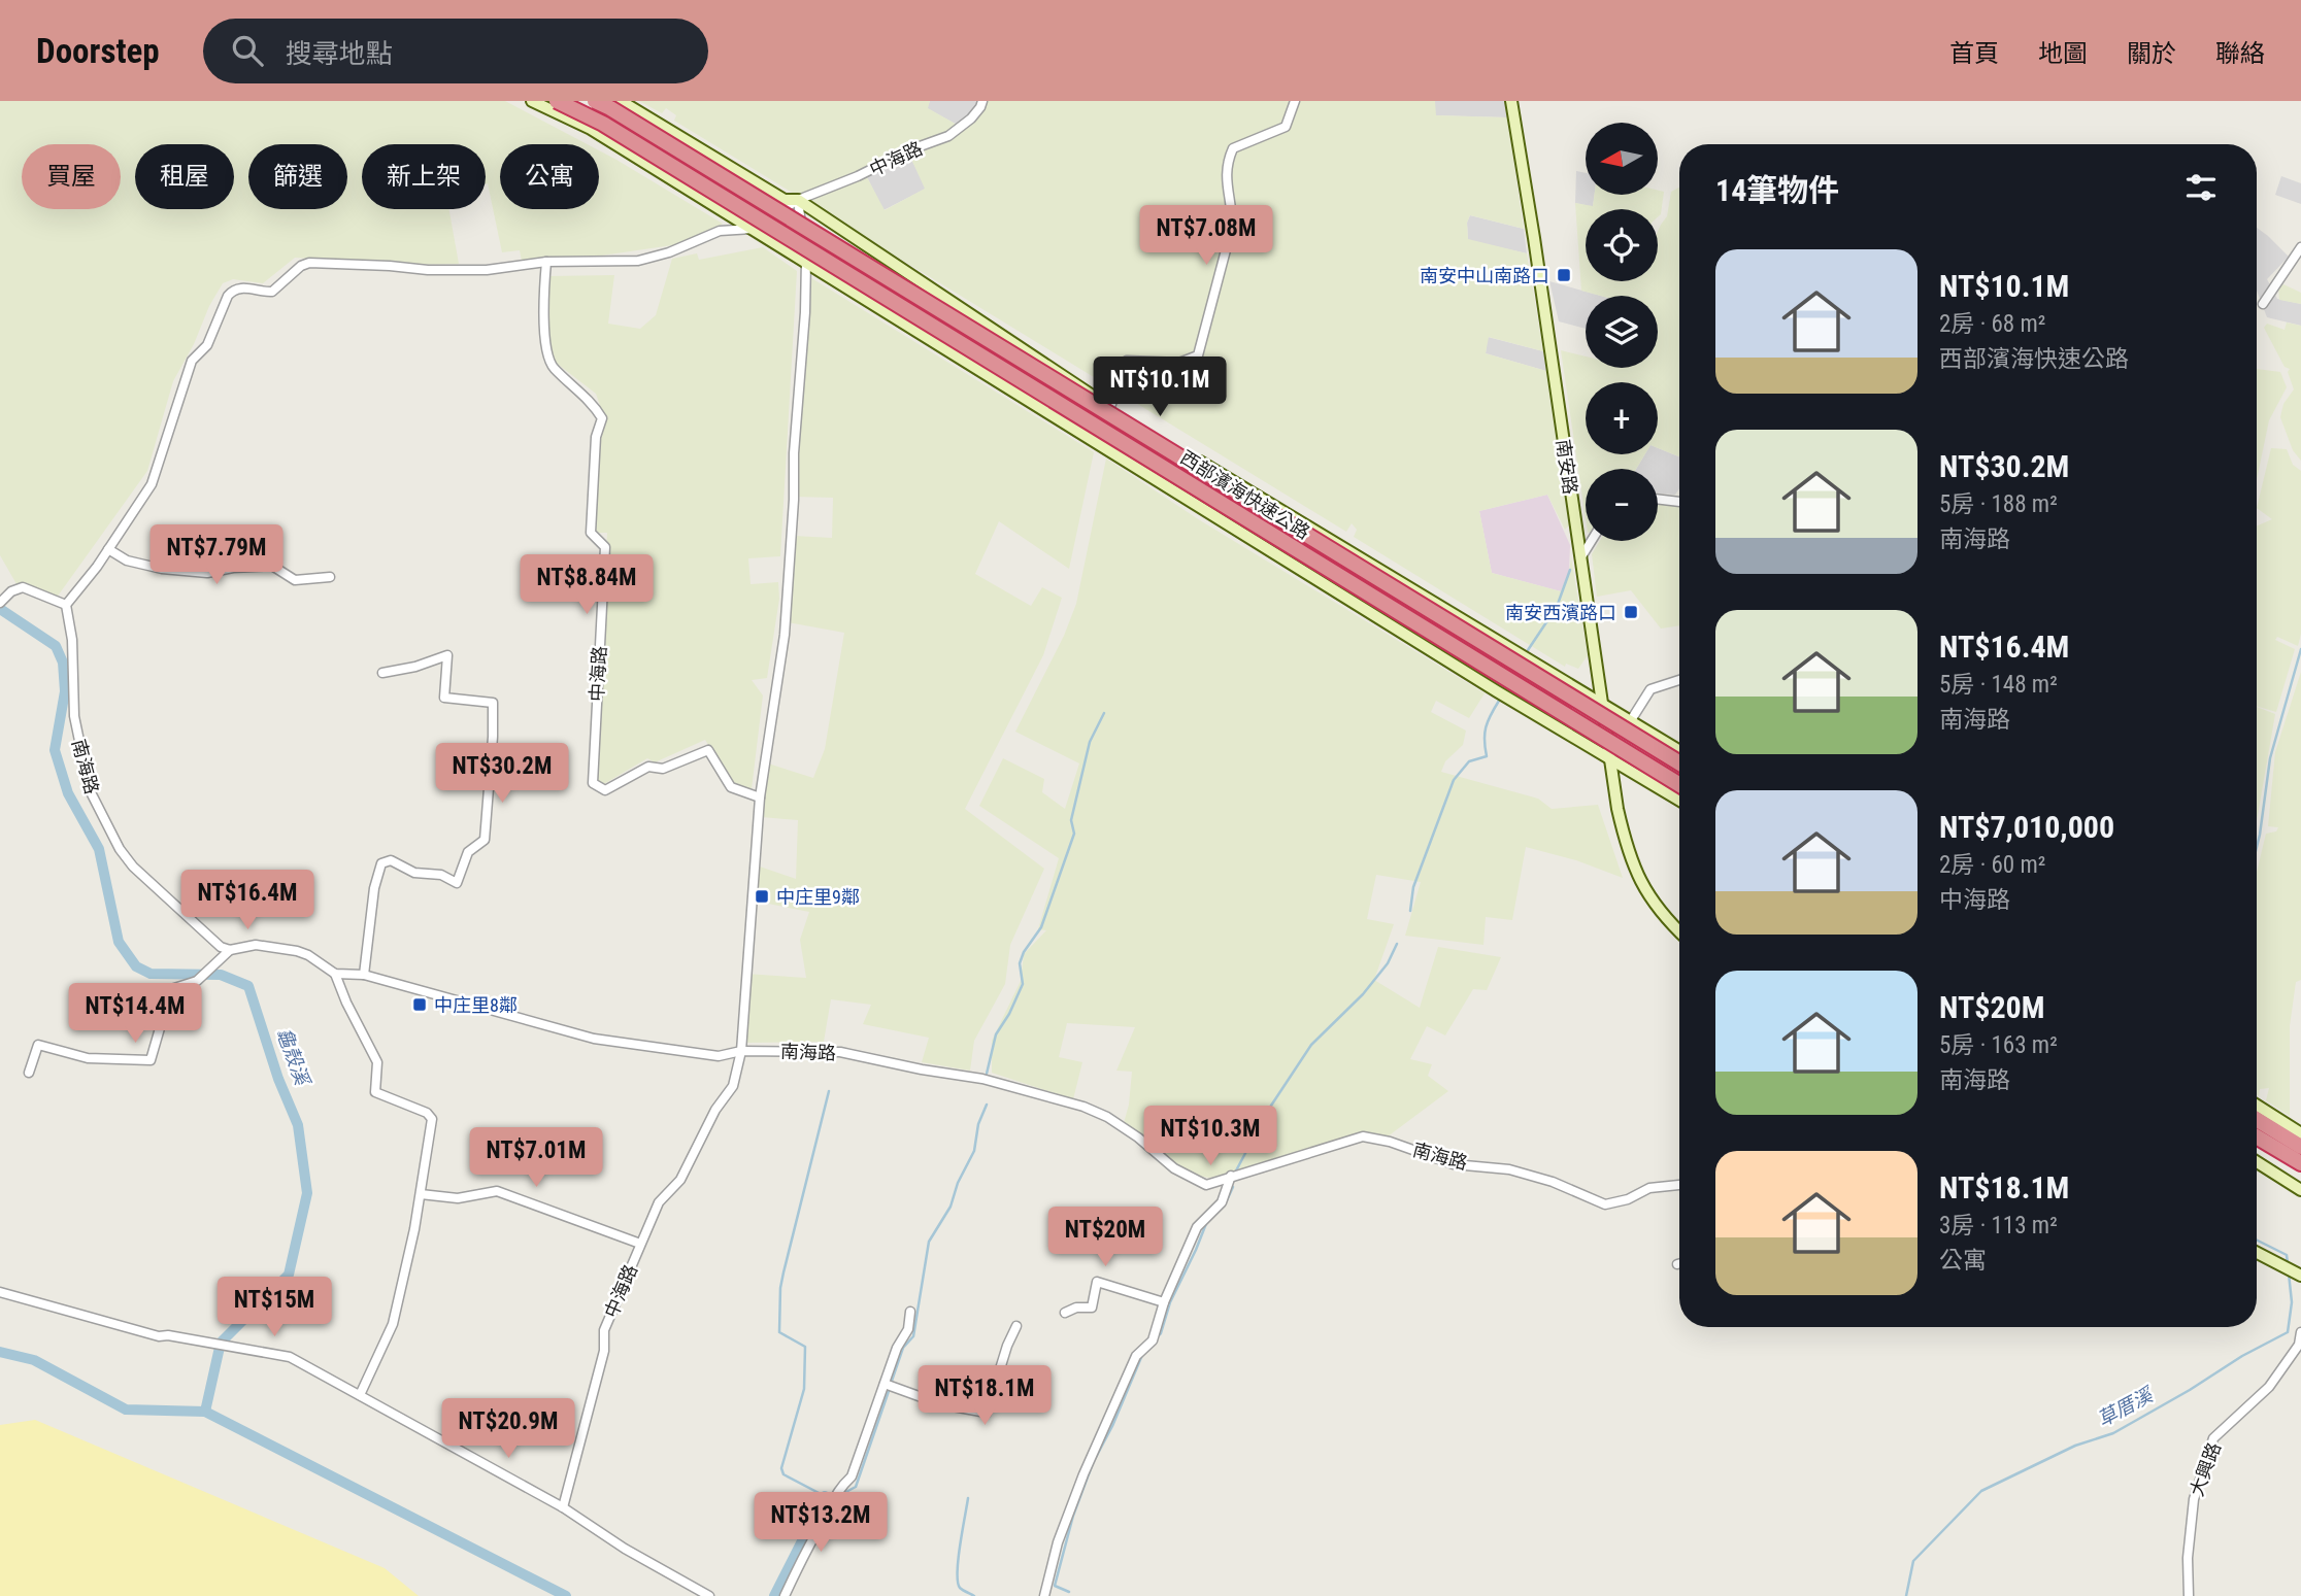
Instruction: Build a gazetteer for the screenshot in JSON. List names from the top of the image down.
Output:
{
  "streets": {
    "highway": ["西部濱海快速公路"],
    "street": [
      "中海路",
      "南安路",
      "南海路",
      "大興路"
    ]
  },
  "crossings": [
    ["中海路", "南海路"]
  ],
  "water": ["龜殼溪", "草厝溪"],
  "places": {
    "transit": [
      "南安中山南路口",
      "南安西濱路口",
      "中庄里9鄰",
      "中庄里8鄰"
    ]
  },
  "north": "left",
  "page": {
    "header": "Doorstep",
    "search": "搜尋地點",
    "nav": [
      "首頁",
      "地圖",
      "關於",
      "聯絡"
    ],
    "map_buttons": ["+", "−"],
    "chip": [
      "買屋",
      "租屋",
      "篩選",
      "新上架",
      "公寓"
    ],
    "heading": "14筆物件",
    "price": [
      "NT$7.08M",
      "NT$10.1M",
      "NT$7.79M",
      "NT$8.84M",
      "NT$30.2M",
      "NT$16.4M",
      "NT$14.4M",
      "NT$10.3M",
      "NT$7.01M",
      "NT$20M",
      "NT$15M",
      "NT$18.1M",
      "NT$20.9M",
      "NT$13.2M"
    ],
    "list": [
      {
        "name": "NT$10.1M",
        "note": "2房 · 68 m² · 西部濱海快速公路"
      },
      {
        "name": "NT$30.2M",
        "note": "5房 · 188 m² · 南海路"
      },
      {
        "name": "NT$16.4M",
        "note": "5房 · 148 m² · 南海路"
      },
      {
        "name": "NT$7,010,000",
        "note": "2房 · 60 m² · 中海路"
      },
      {
        "name": "NT$20M",
        "note": "5房 · 163 m² · 南海路"
      },
      {
        "name": "NT$18.1M",
        "note": "3房 · 113 m² · 公寓"
      }
    ]
  }
}
